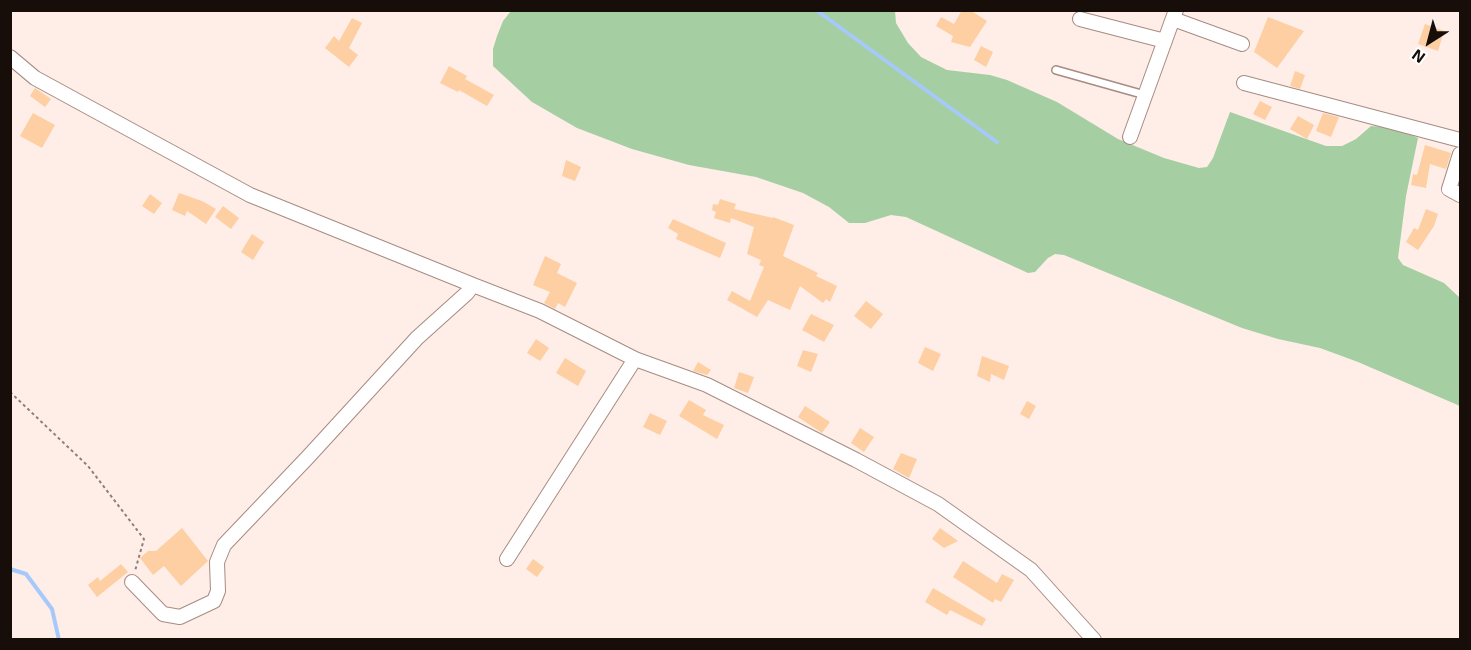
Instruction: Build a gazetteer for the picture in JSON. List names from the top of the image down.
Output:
{
  "north": "bottom left"
}
